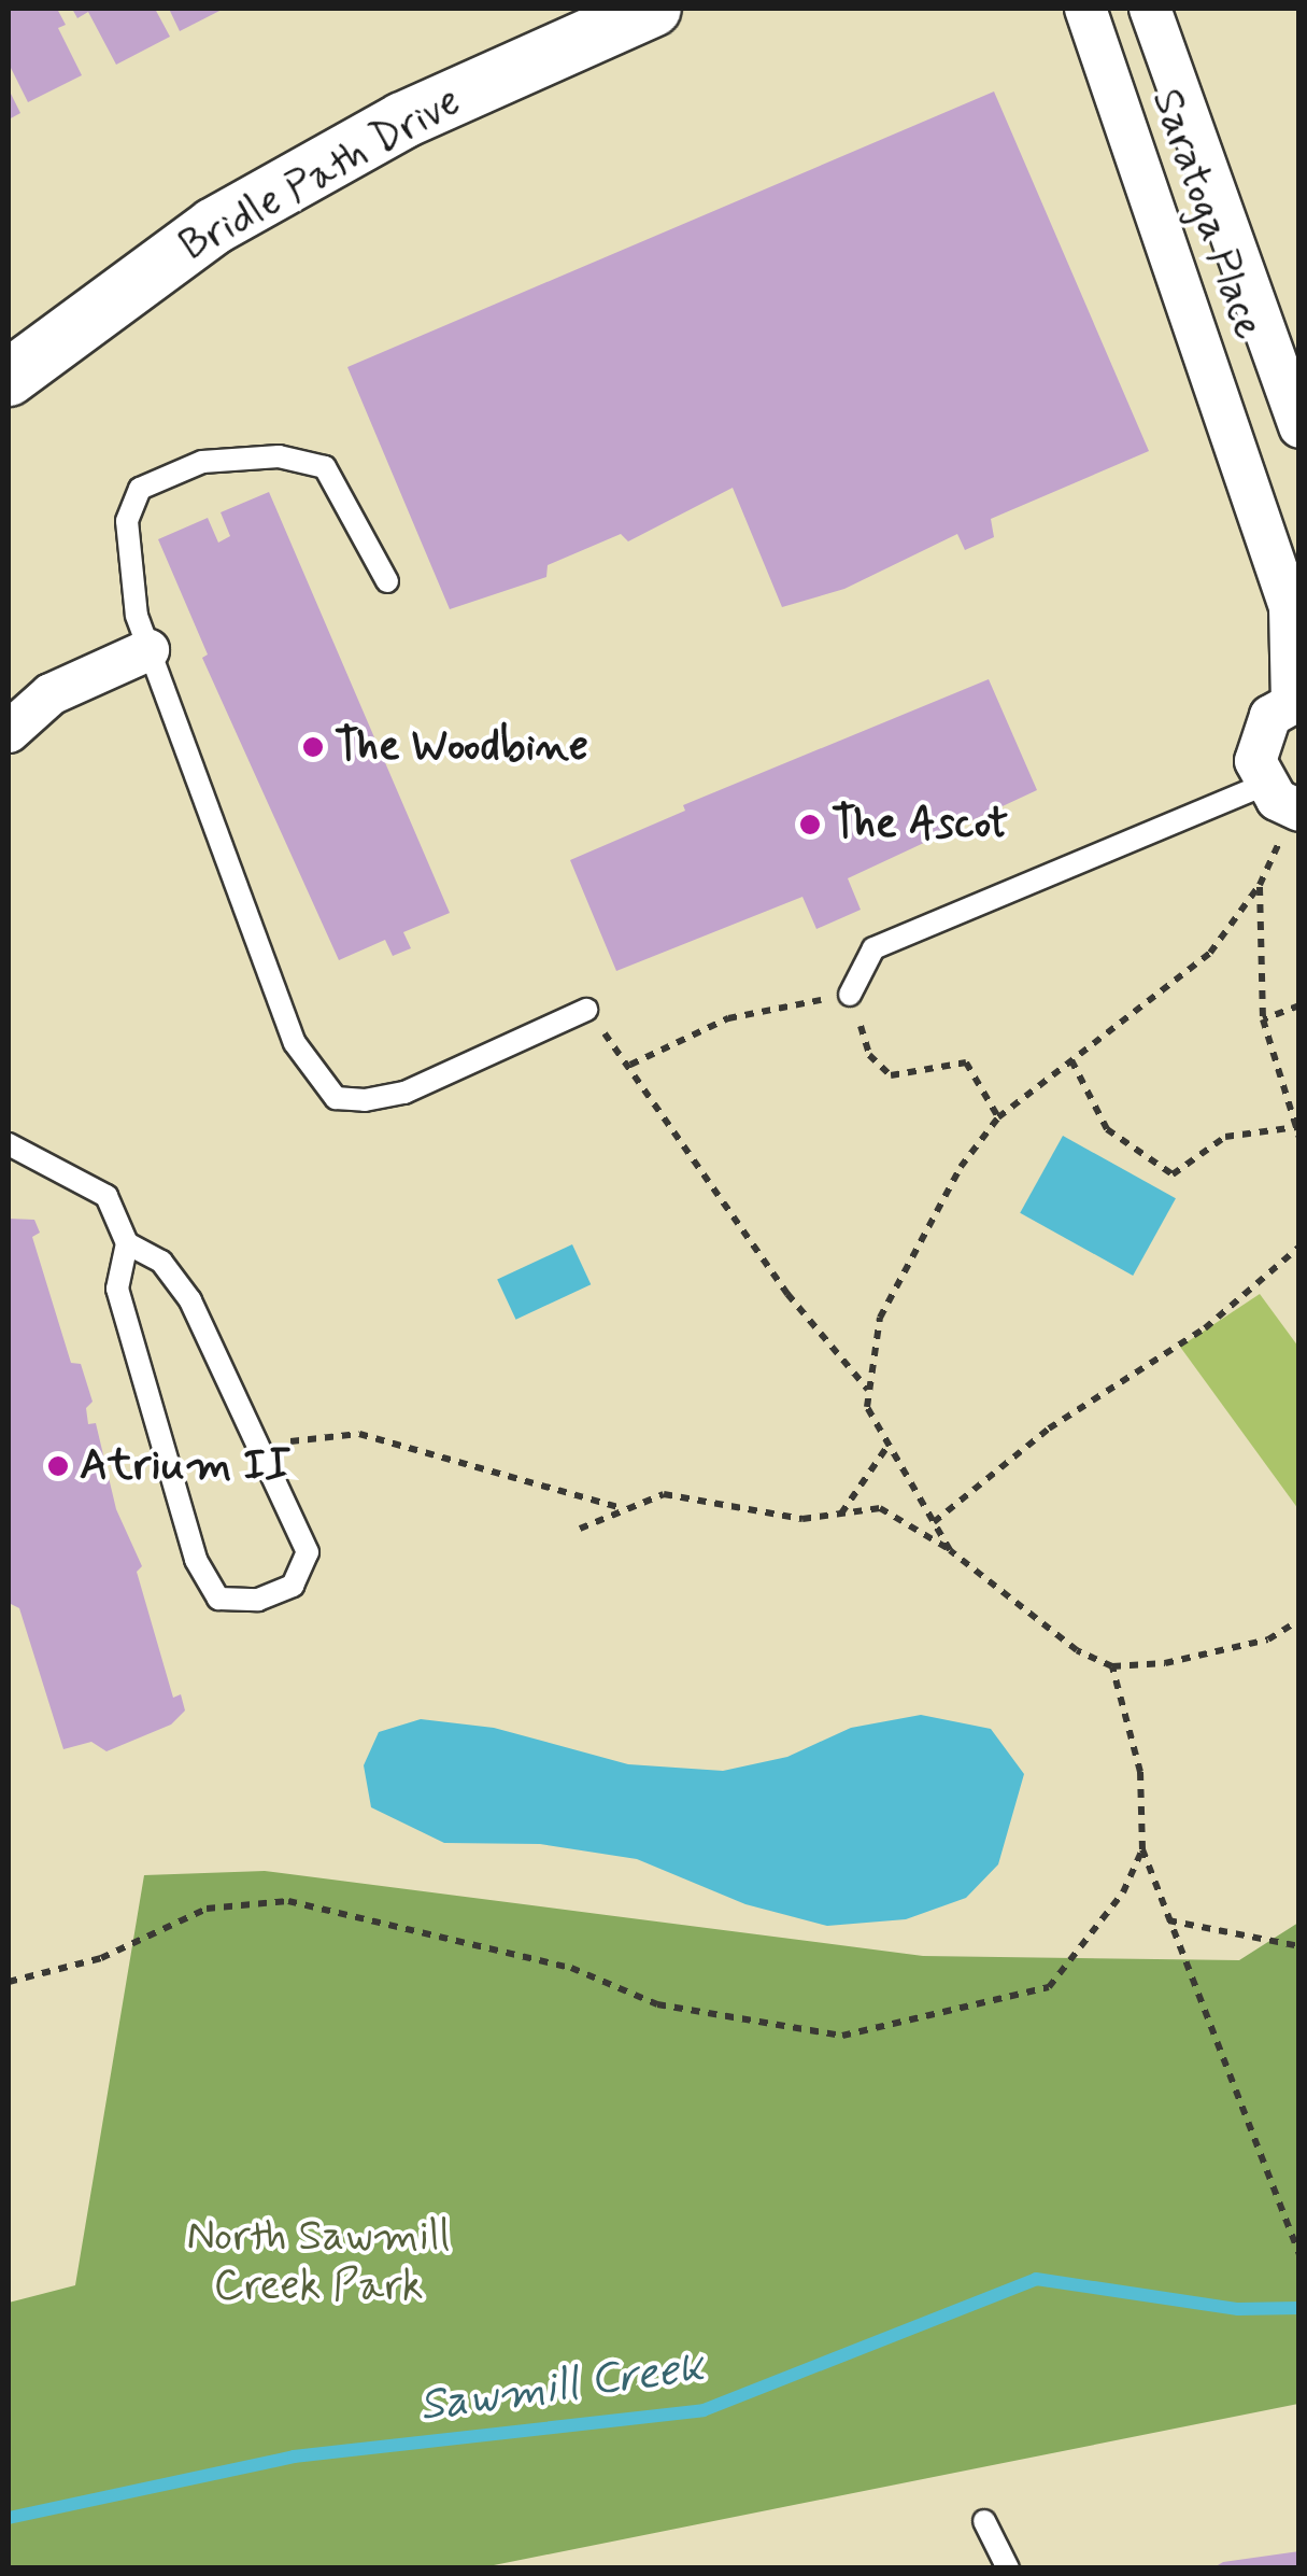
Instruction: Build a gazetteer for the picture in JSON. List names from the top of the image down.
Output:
{
  "streets": {
    "street": ["Bridle Path Drive", "Saratoga Place"]
  },
  "water": ["Sawmill Creek"],
  "parks": ["North Sawmill Creek Park"],
  "places": ["The Woodbine", "The Ascot", "Atrium II"]
}
